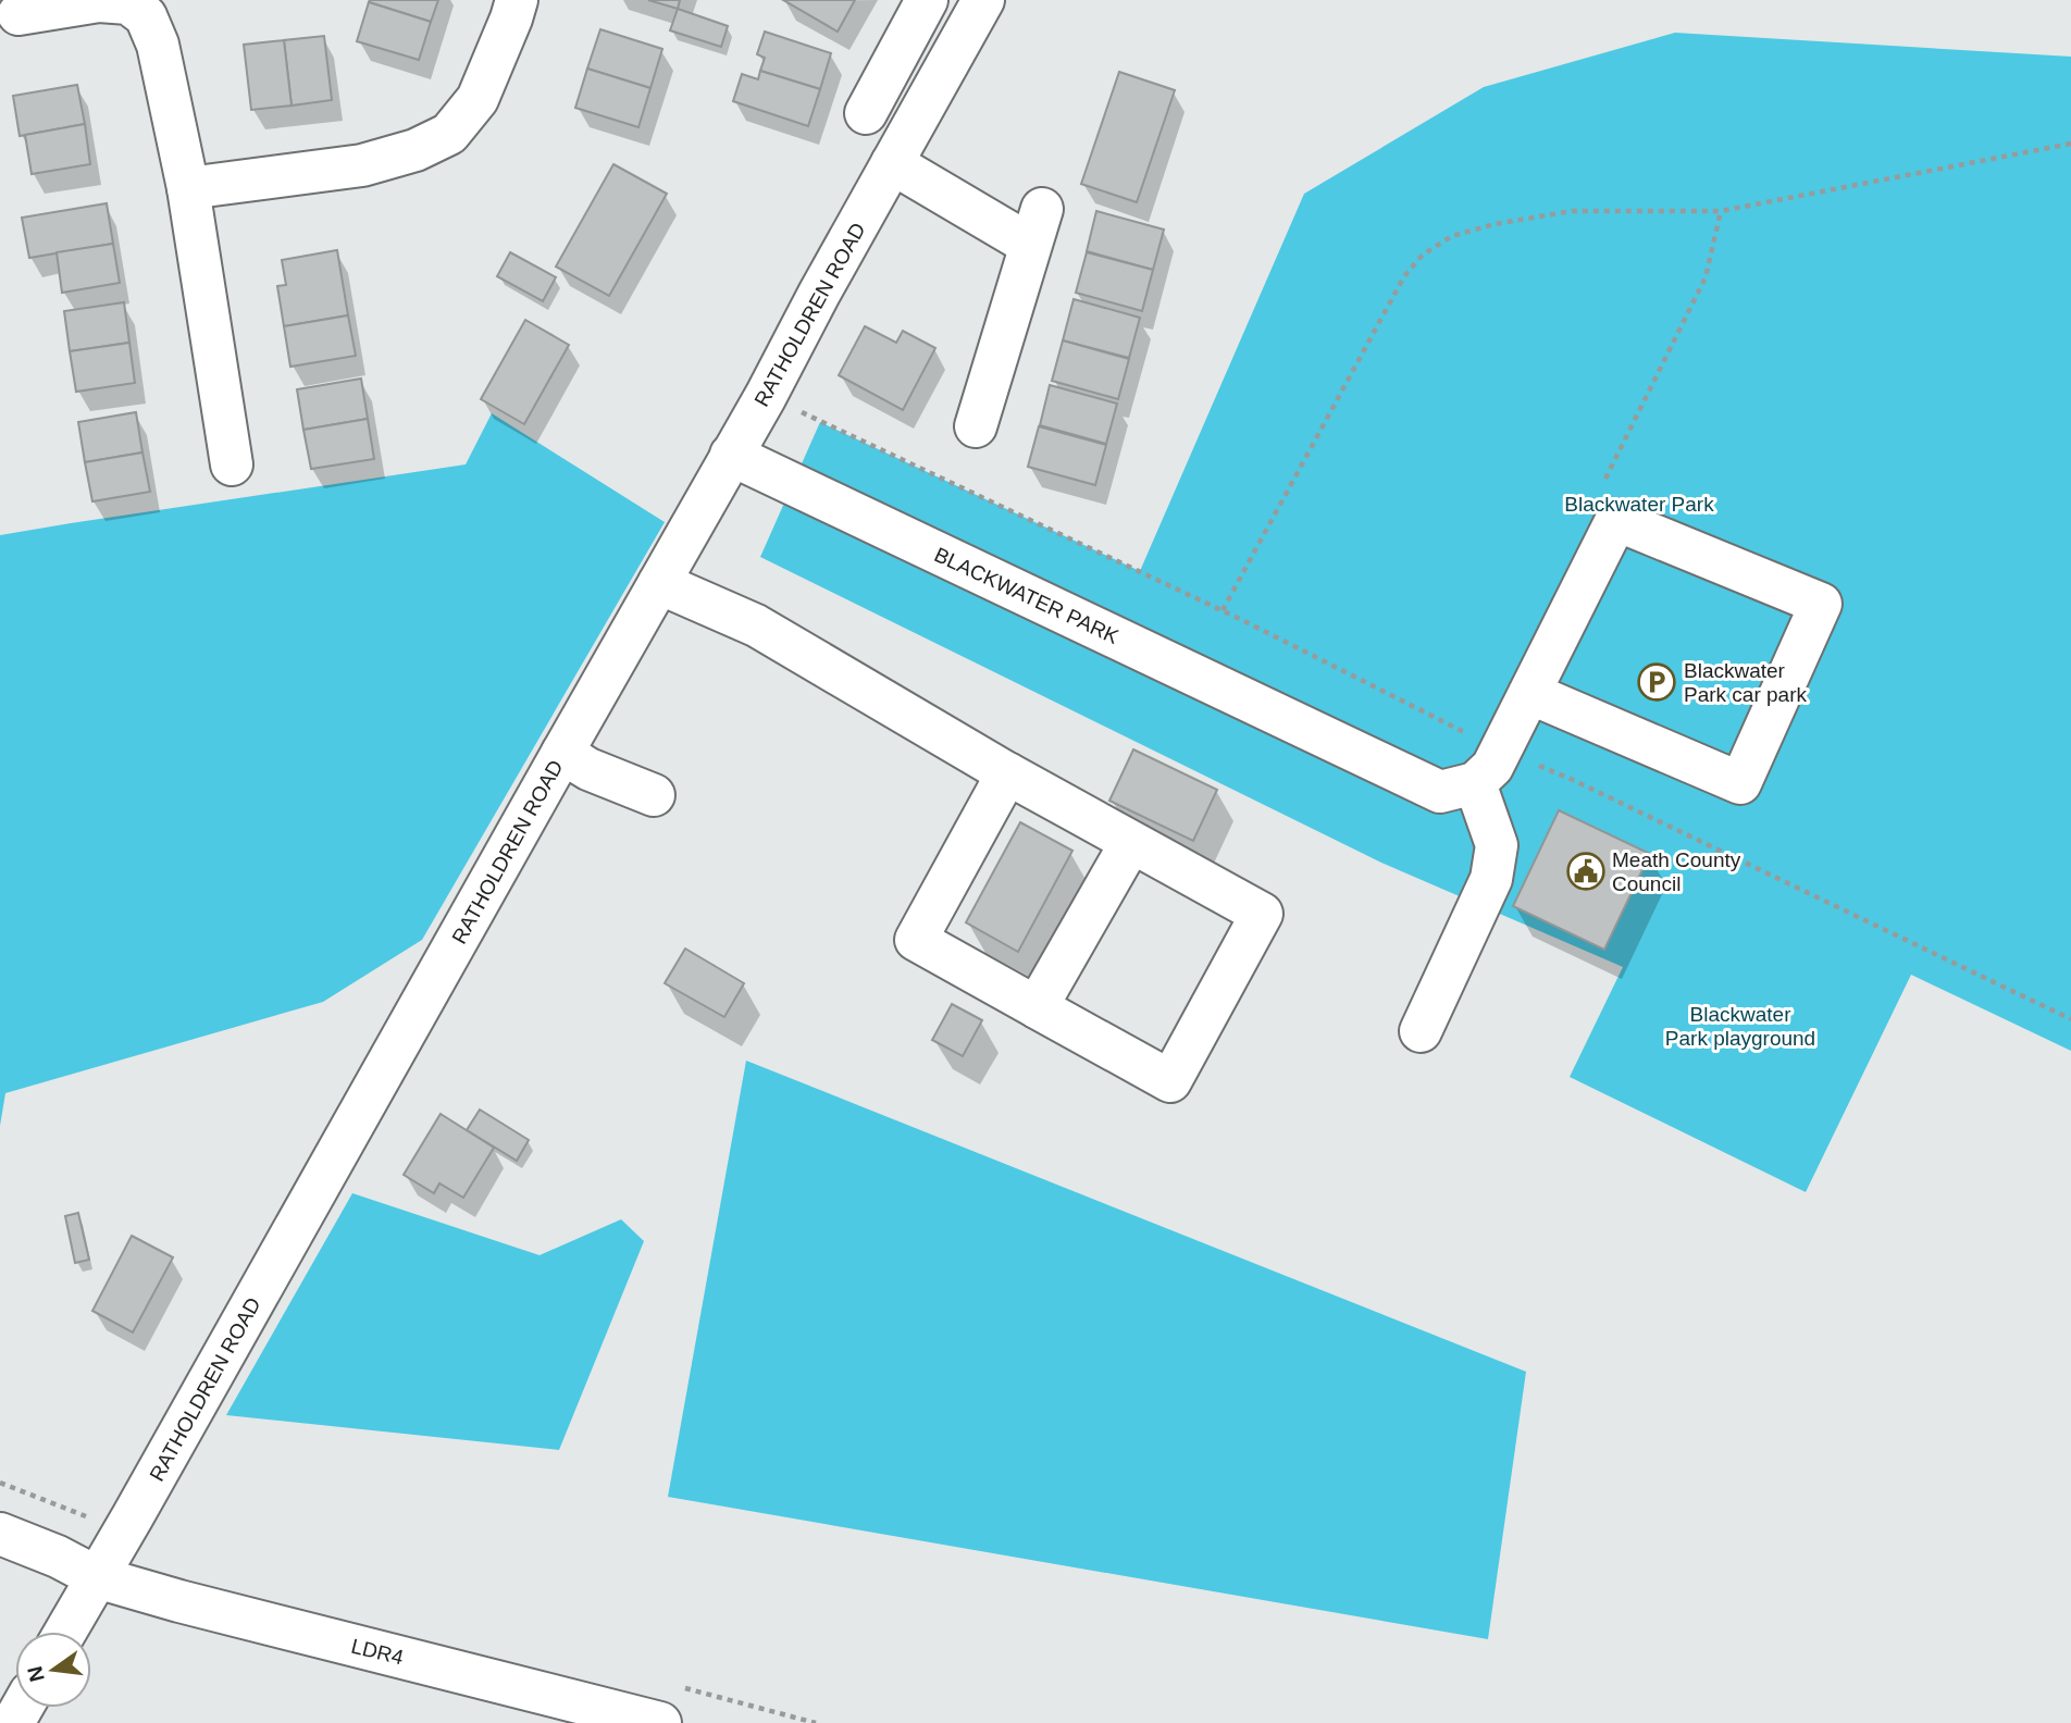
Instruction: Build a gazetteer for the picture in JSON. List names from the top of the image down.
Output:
{
  "streets": {
    "street": ["RATHOLDREN ROAD", "BLACKWATER PARK", "LDR4"]
  },
  "crossings": [
    ["RATHOLDREN ROAD", "BLACKWATER PARK"],
    ["RATHOLDREN ROAD", "LDR4"]
  ],
  "parks": ["Blackwater Park", "Blackwater Park playground"],
  "places": {
    "parking": ["Blackwater Park car park"],
    "public building": ["Meath County Council"]
  },
  "north": "left"
}
